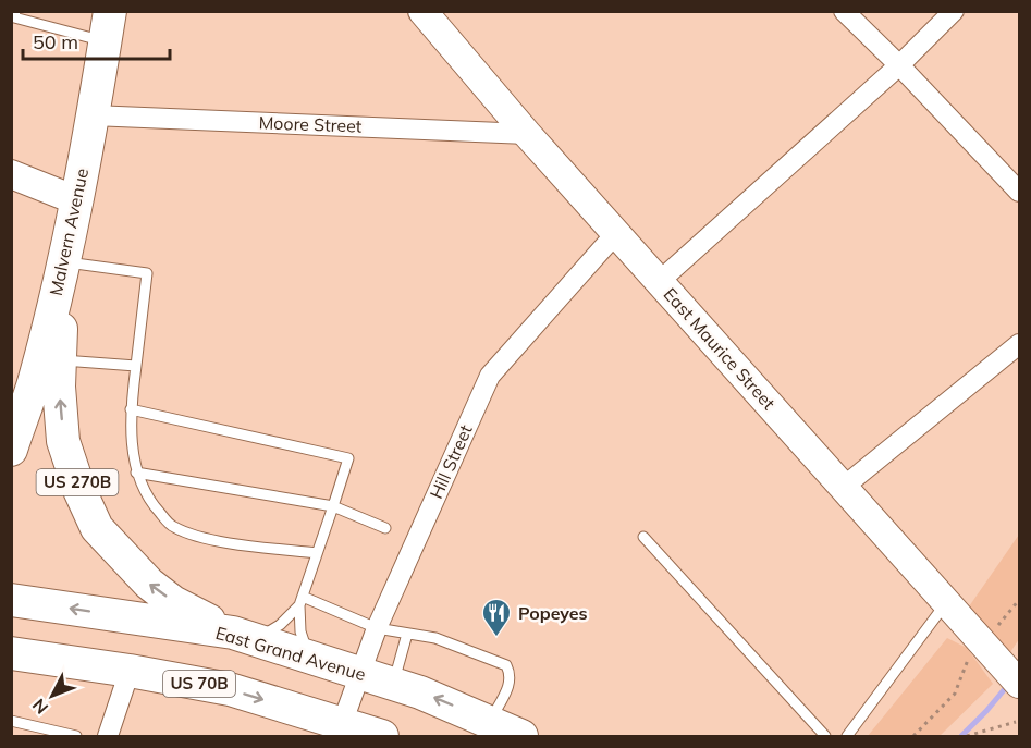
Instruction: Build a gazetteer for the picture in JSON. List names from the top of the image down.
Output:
{
  "streets": {
    "main road": [
      "Malvern Avenue",
      "US 270B",
      "East Grand Avenue",
      "US 70B"
    ],
    "street": ["Moore Street", "East Maurice Street", "Hill Street"]
  },
  "crossings": [
    ["Moore Street", "Malvern Avenue"],
    ["Moore Street", "East Maurice Street"],
    ["Malvern Avenue", "US 270B"],
    ["East Maurice Street", "Hill Street"],
    ["Hill Street", "East Grand Avenue"],
    ["Hill Street", "US 70B"],
    ["US 270B", "East Grand Avenue"]
  ],
  "places": {
    "restaurant": ["Popeyes"]
  },
  "scale_bar": "50 m",
  "north": "bottom left"
}
